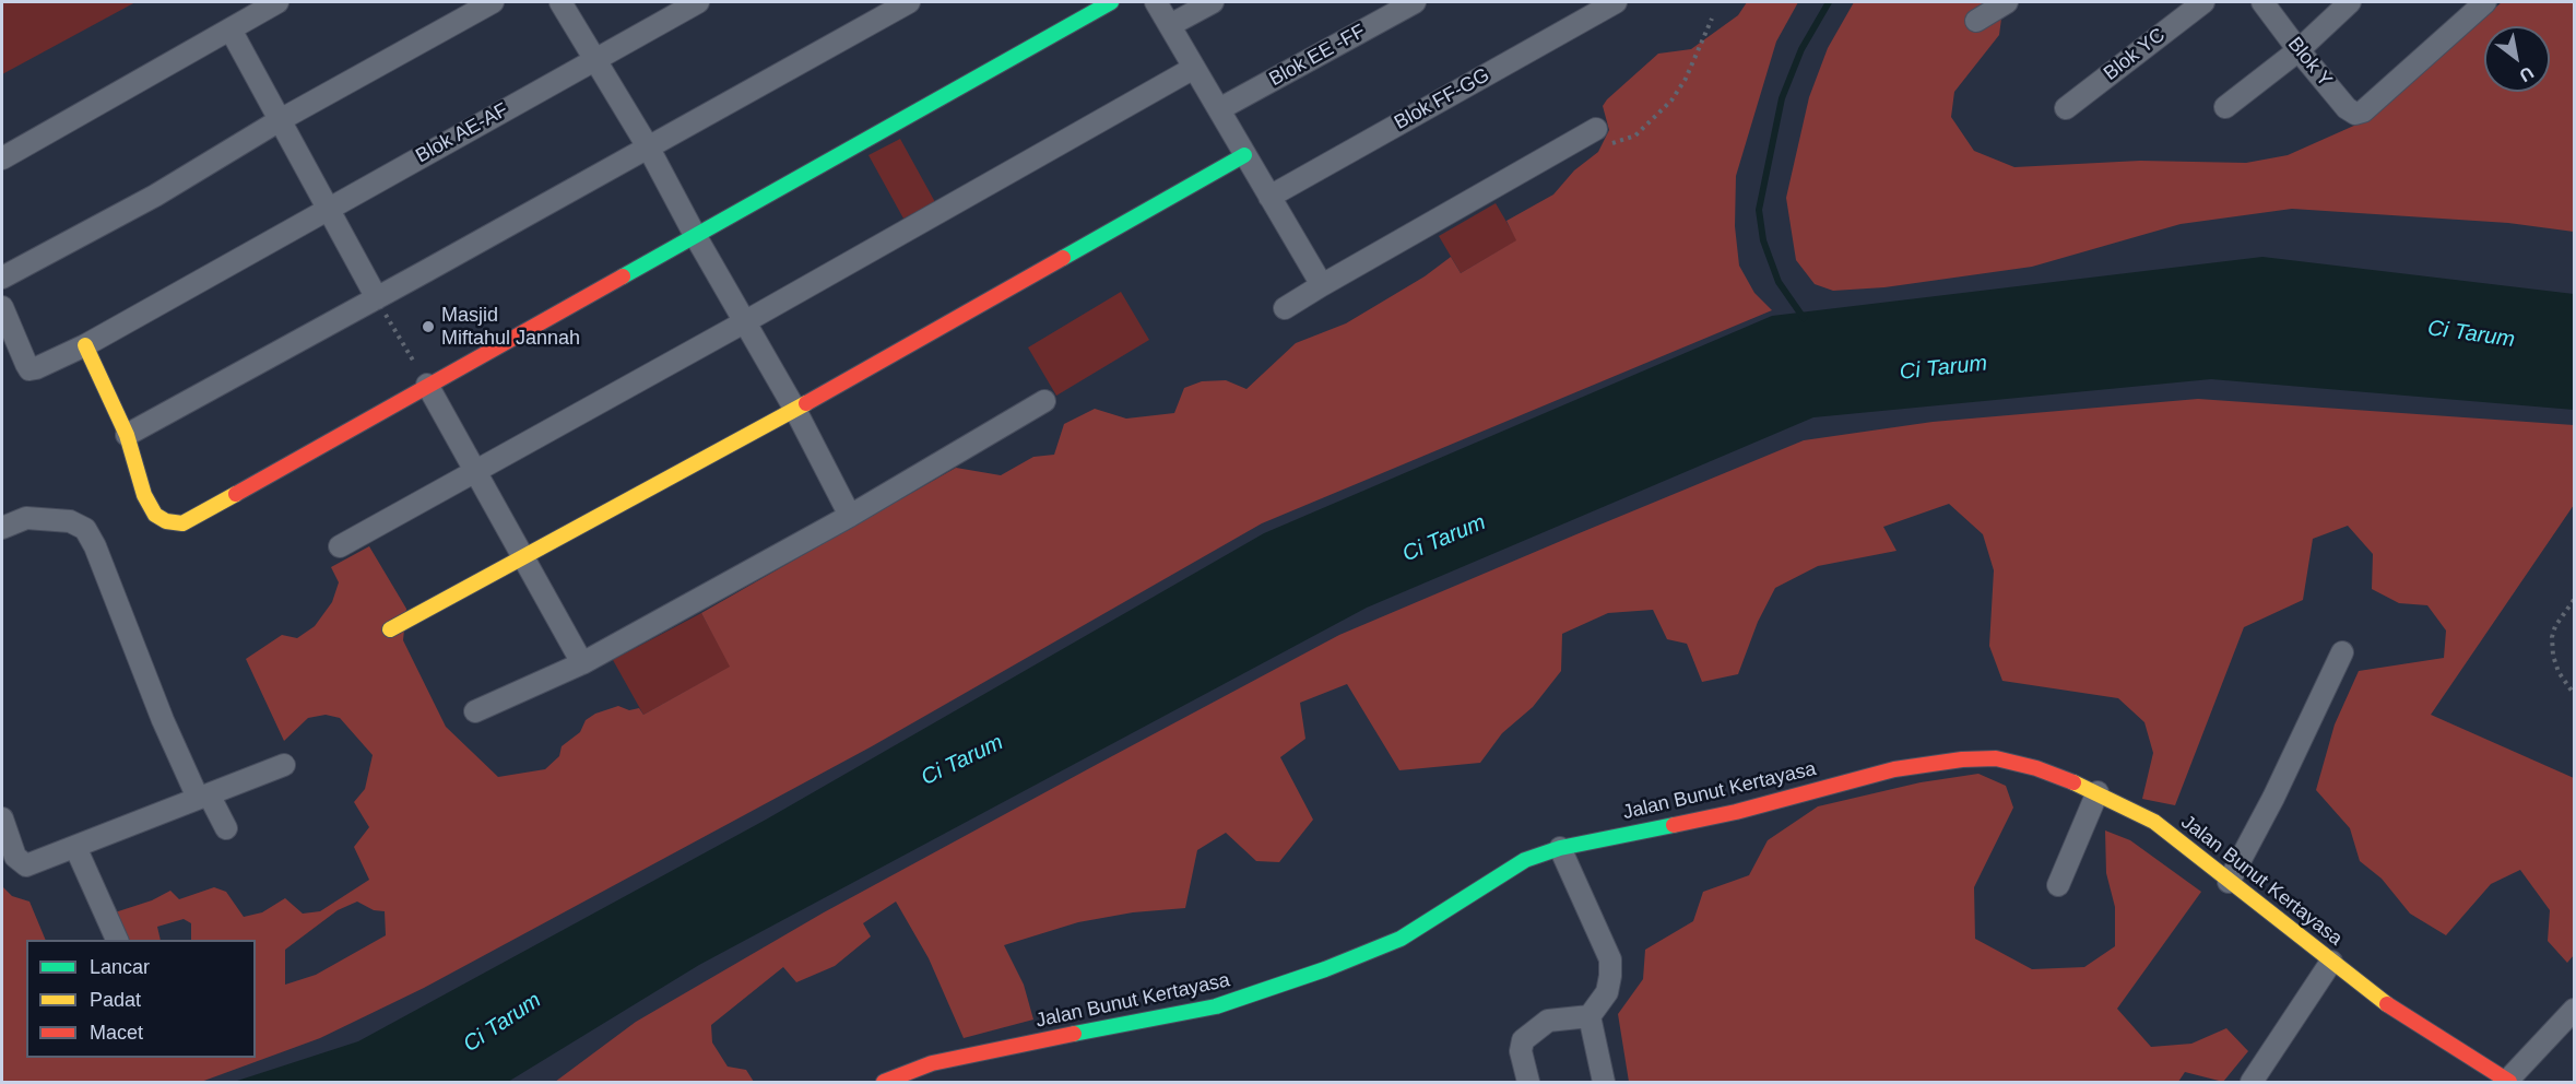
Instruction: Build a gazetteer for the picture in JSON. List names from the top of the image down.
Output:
{
  "streets": {
    "street": [
      "Blok YC",
      "Blok EE -FF",
      "Blok Y",
      "Blok FF-GG",
      "Blok AE-AF",
      "Jalan Bunut Kertayasa"
    ]
  },
  "water": ["Ci Tarum"],
  "places": ["Masjid Miftahul Jannah"],
  "legend": ["Lancar", "Padat", "Macet"],
  "north": "bottom right"
}
